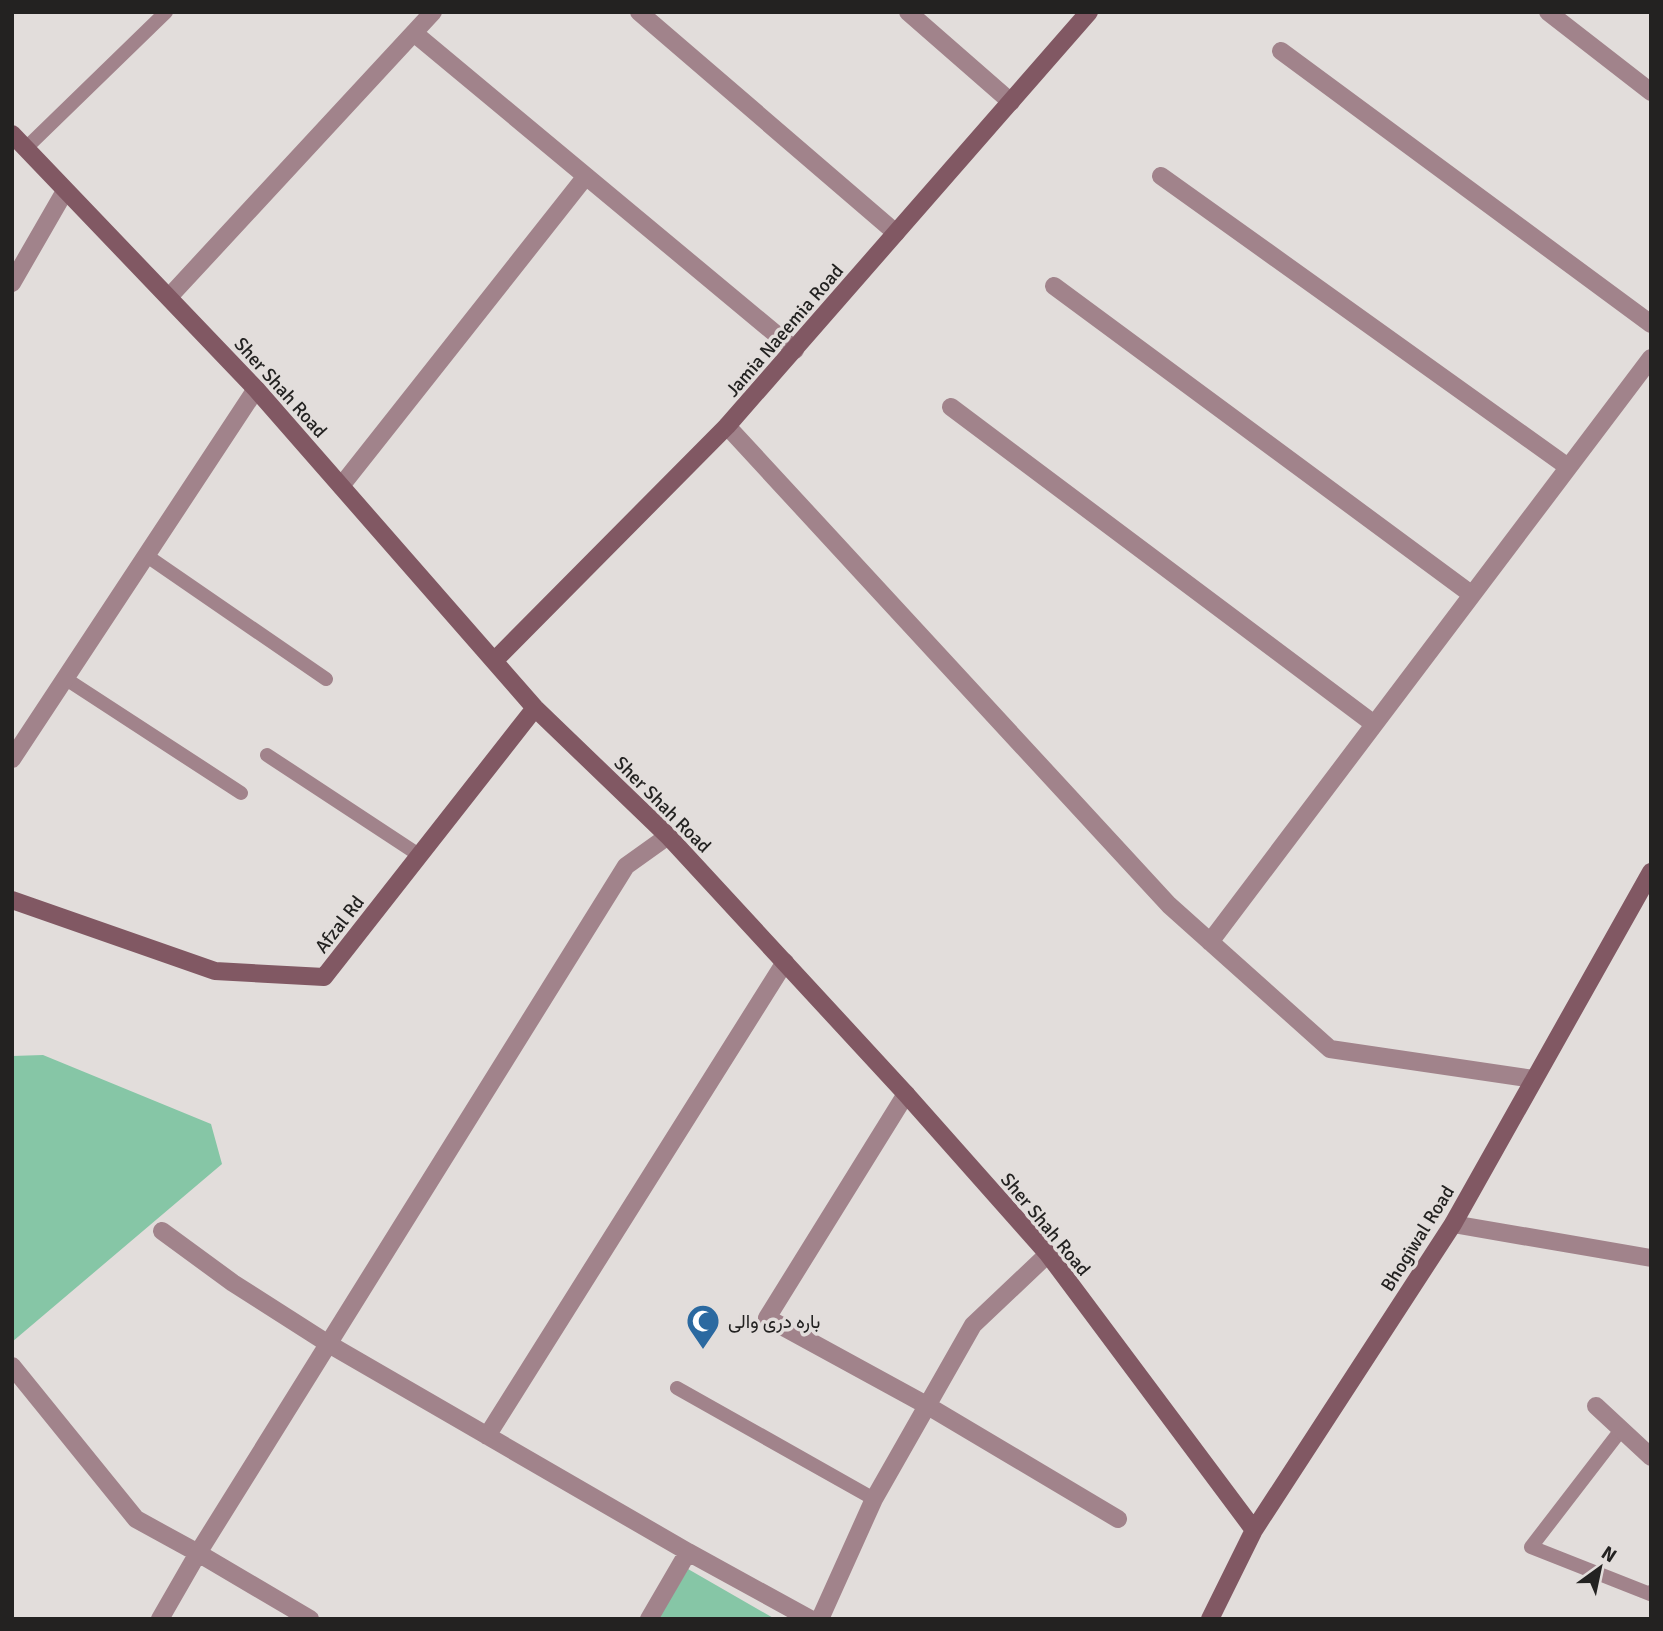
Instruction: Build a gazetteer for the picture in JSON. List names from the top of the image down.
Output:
{
  "streets": {
    "main road": [
      "Jamia Naeemia Road",
      "Sher Shah Road",
      "Afzal Rd",
      "Bhogiwal Road"
    ]
  },
  "crossings": [
    ["Jamia Naeemia Road", "Sher Shah Road"],
    ["Sher Shah Road", "Afzal Rd"],
    ["Sher Shah Road", "Bhogiwal Road"]
  ],
  "places": {
    "mosque": ["بارہ دری والی"]
  },
  "north": "top right"
}
